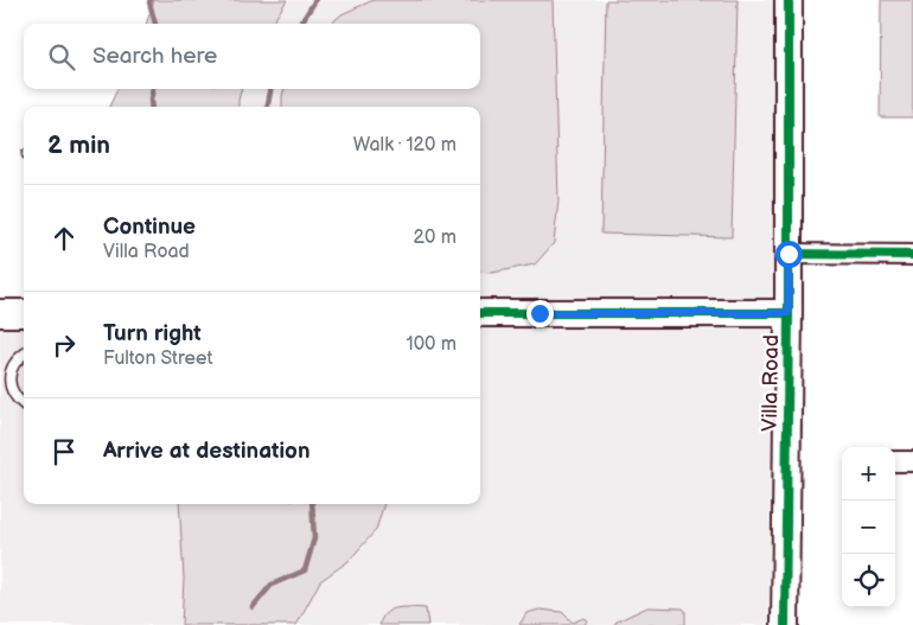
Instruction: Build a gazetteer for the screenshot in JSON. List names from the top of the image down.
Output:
{
  "streets": {
    "main road": ["Villa Road"]
  },
  "page": {
    "search": "Search here",
    "heading": ["2 min", "Walk · 120 m"],
    "list": [
      ["Continue", "Villa Road", "20 m"],
      ["Turn right", "Fulton Street", "100 m"],
      "Arrive at destination"
    ],
    "map_buttons": ["+", "−"]
  }
}
